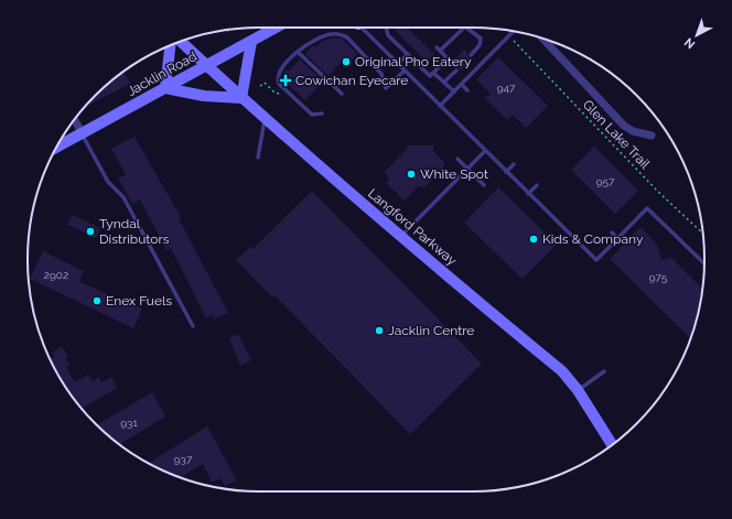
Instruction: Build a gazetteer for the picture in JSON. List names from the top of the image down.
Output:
{
  "streets": {
    "main road": ["Jacklin Road", "Langford Parkway"],
    "path": ["Glen Lake Trail"]
  },
  "crossings": [
    ["Jacklin Road", "Langford Parkway"]
  ],
  "places": {
    "other": [
      "Original Pho Eatery",
      "White Spot",
      "Tyndal Distributors",
      "Kids & Company",
      "Enex Fuels",
      "Jacklin Centre"
    ],
    "health": ["Cowichan Eyecare"]
  },
  "house_numbers": [
    "947",
    "957",
    "2902",
    "975",
    "931",
    "937"
  ],
  "north": "bottom left"
}
